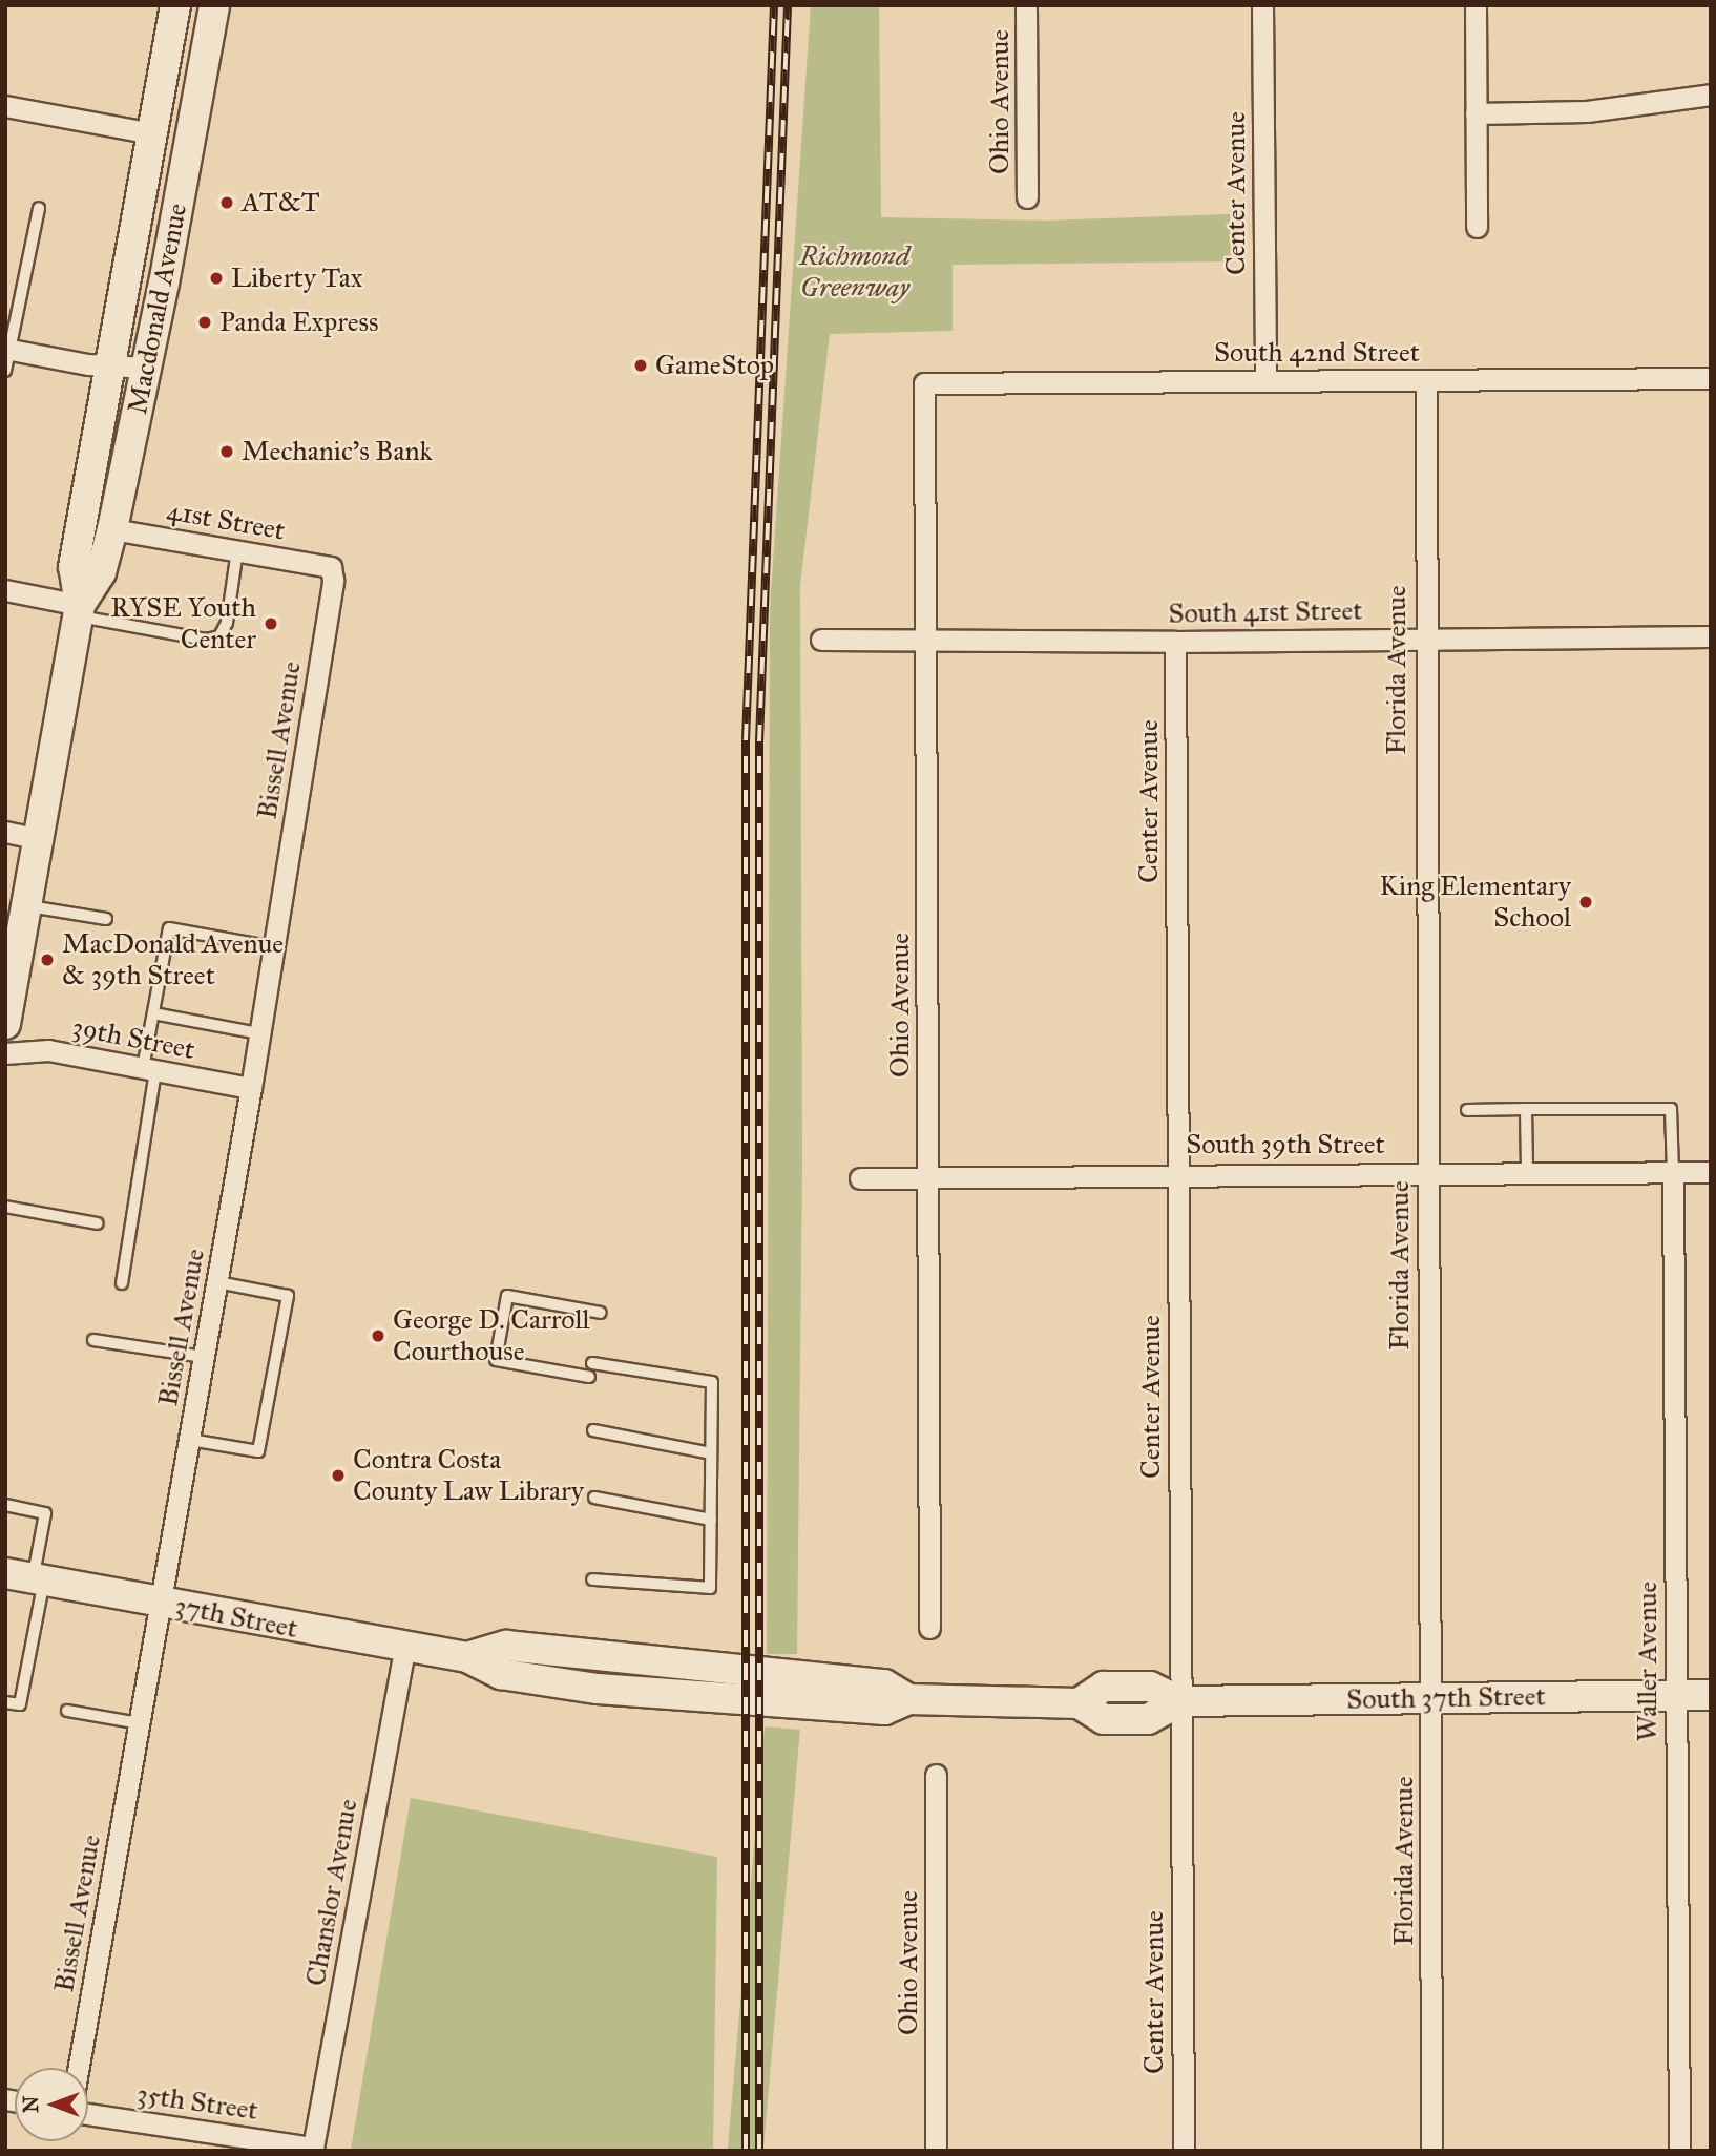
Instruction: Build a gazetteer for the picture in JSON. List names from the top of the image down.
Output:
{
  "streets": {
    "street": [
      "Ohio Avenue",
      "Center Avenue",
      "Macdonald Avenue",
      "South 42nd Street",
      "41st Street",
      "South 41st Street",
      "Florida Avenue",
      "Bissell Avenue",
      "39th Street",
      "South 39th Street",
      "37th Street",
      "Waller Avenue",
      "South 37th Street",
      "Chanslor Avenue",
      "35th Street"
    ]
  },
  "crossings": [
    ["Ohio Avenue", "South 42nd Street"],
    ["Ohio Avenue", "South 41st Street"],
    ["Ohio Avenue", "South 39th Street"],
    ["Center Avenue", "South 42nd Street"],
    ["Center Avenue", "South 41st Street"],
    ["Center Avenue", "South 39th Street"],
    ["Center Avenue", "South 37th Street"],
    ["Macdonald Avenue", "41st Street"],
    ["South 42nd Street", "Florida Avenue"],
    ["41st Street", "Bissell Avenue"],
    ["South 41st Street", "Florida Avenue"],
    ["Florida Avenue", "South 39th Street"],
    ["Florida Avenue", "South 37th Street"],
    ["Bissell Avenue", "39th Street"],
    ["Bissell Avenue", "37th Street"],
    ["South 39th Street", "Waller Avenue"],
    ["37th Street", "South 37th Street"],
    ["37th Street", "Chanslor Avenue"],
    ["Waller Avenue", "South 37th Street"],
    ["Chanslor Avenue", "35th Street"]
  ],
  "parks": ["Richmond Greenway"],
  "places": [
    "AT&T",
    "Liberty Tax",
    "Panda Express",
    "GameStop",
    "Mechanic's Bank",
    "RYSE Youth Center",
    "King Elementary School",
    "MacDonald Avenue & 39th Street",
    "George D. Carroll Courthouse",
    "Contra Costa County Law Library"
  ],
  "north": "left"
}
